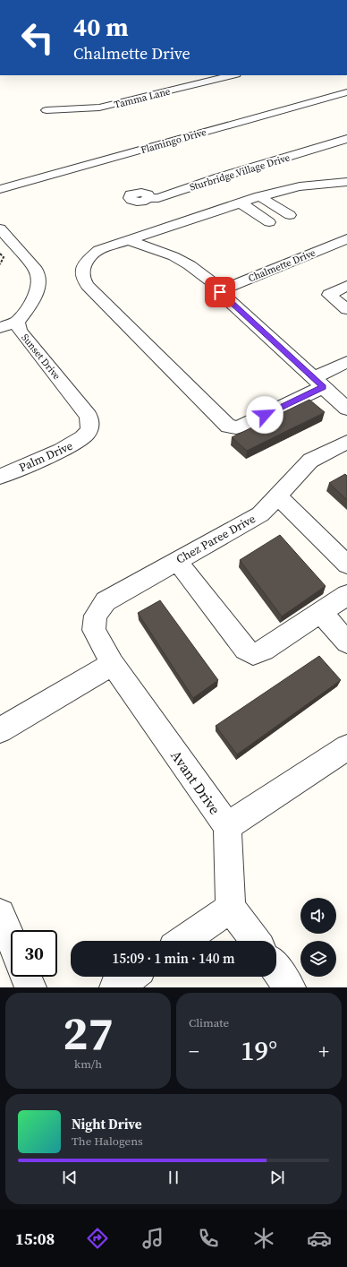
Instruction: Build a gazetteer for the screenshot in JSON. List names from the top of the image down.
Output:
{
  "streets": {
    "street": [
      "Tamma Lane",
      "Flamingo Drive",
      "Sturbridge Village Drive",
      "Chalmette Drive",
      "Sunset Drive",
      "Palm Drive",
      "Chez Paree Drive",
      "Avant Drive"
    ]
  },
  "crossings": [
    ["Sunset Drive", "Palm Drive"],
    ["Chez Paree Drive", "Avant Drive"]
  ],
  "page": {
    "turn": ["40 m", "Chalmette Drive"],
    "limit": "30",
    "trip": "15:09 · 1 min · 140 m",
    "tile": [
      ["27", "km/h"],
      "Climate"
    ],
    "heat": ["−", "19°", "+"],
    "song": ["Night Drive", "The Halogens"],
    "tabs": "15:08"
  }
}
